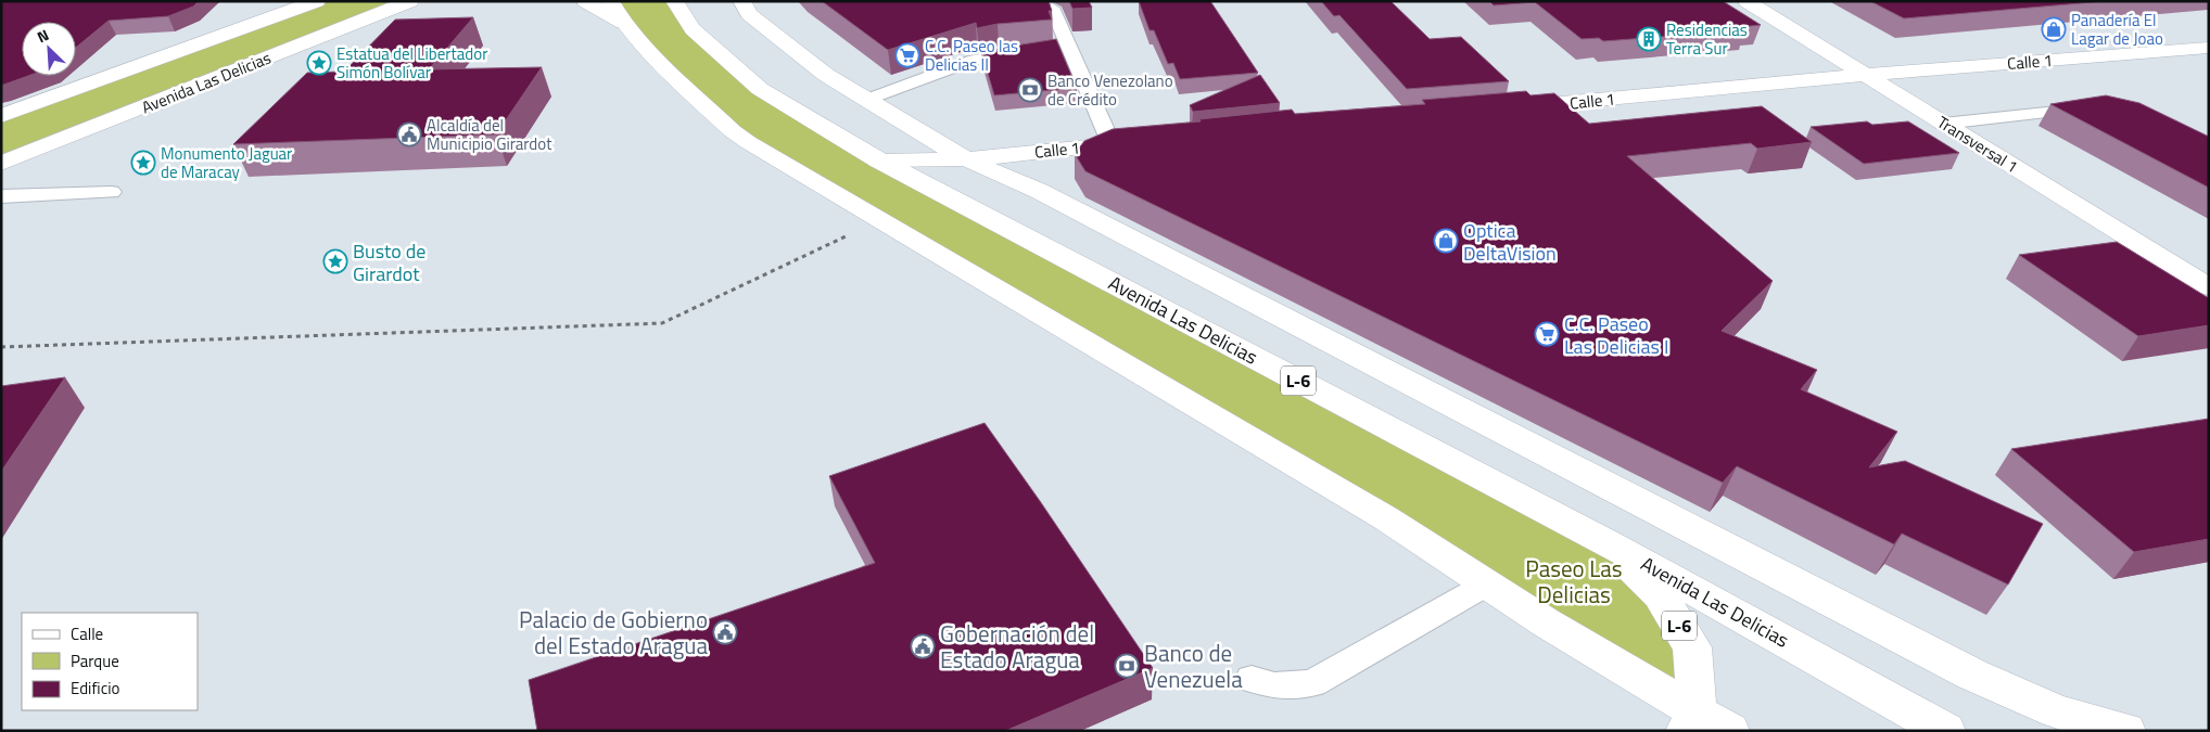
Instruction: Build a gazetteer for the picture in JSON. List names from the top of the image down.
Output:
{
  "streets": {
    "street": [
      "Calle 1",
      "Avenida Las Delicias",
      "Transversal 1",
      "L-6"
    ]
  },
  "crossings": [
    ["Calle 1", "Avenida Las Delicias"],
    ["Calle 1", "Transversal 1"],
    ["Avenida Las Delicias", "L-6"]
  ],
  "parks": ["Paseo Las Delicias"],
  "places": {
    "shop": ["Panadería El Lagar de Joao", "Optica DeltaVision"],
    "building": ["Residencias Terra Sur"],
    "supermarket": ["C.C. Paseo las Delicias II", "C.C. Paseo Las Delicias I"],
    "place": ["Estatua del Libertador Simón Bolívar", "Monumento Jaguar de Maracay", "Busto de Girardot"],
    "bank": ["Banco Venezolano de Crédito", "Banco de Venezuela"],
    "public building": ["Alcaldía del Municipio Girardot", "Palacio de Gobierno del Estado Aragua", "Gobernación del Estado Aragua"]
  },
  "legend": ["Calle", "Parque", "Edificio"],
  "north": "top left"
}
